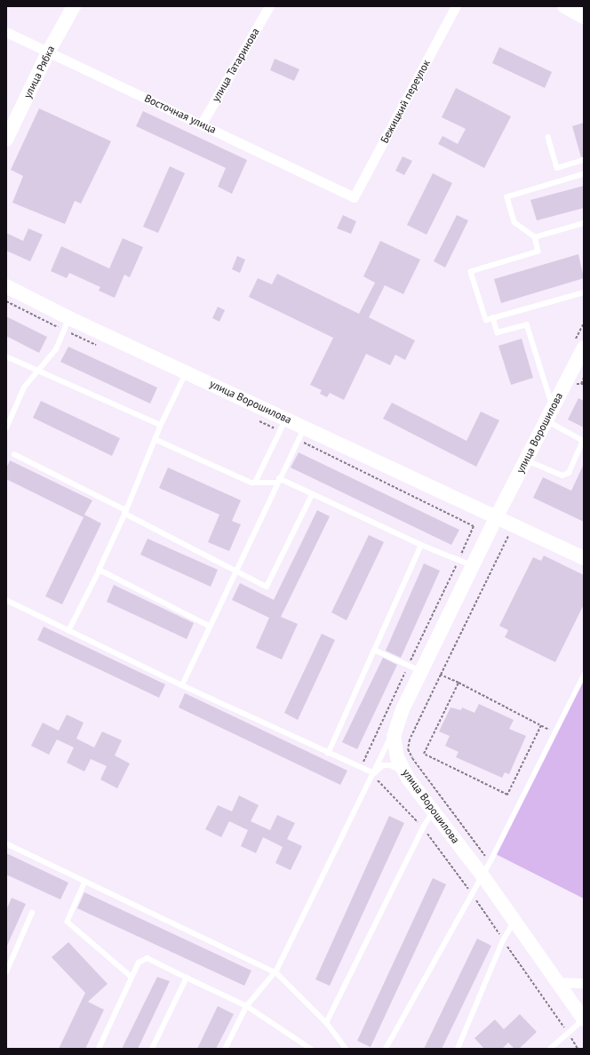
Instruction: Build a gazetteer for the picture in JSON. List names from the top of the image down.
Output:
{
  "streets": {
    "main road": ["улица Рябка", "улица Ворошилова"],
    "street": ["улица Татаринова", "Бежицкий переулок", "Восточная улица"]
  },
  "crossings": [
    ["улица Татаринова", "Восточная улица"],
    ["улица Рябка", "Восточная улица"],
    ["Бежицкий переулок", "Восточная улица"]
  ]
}
